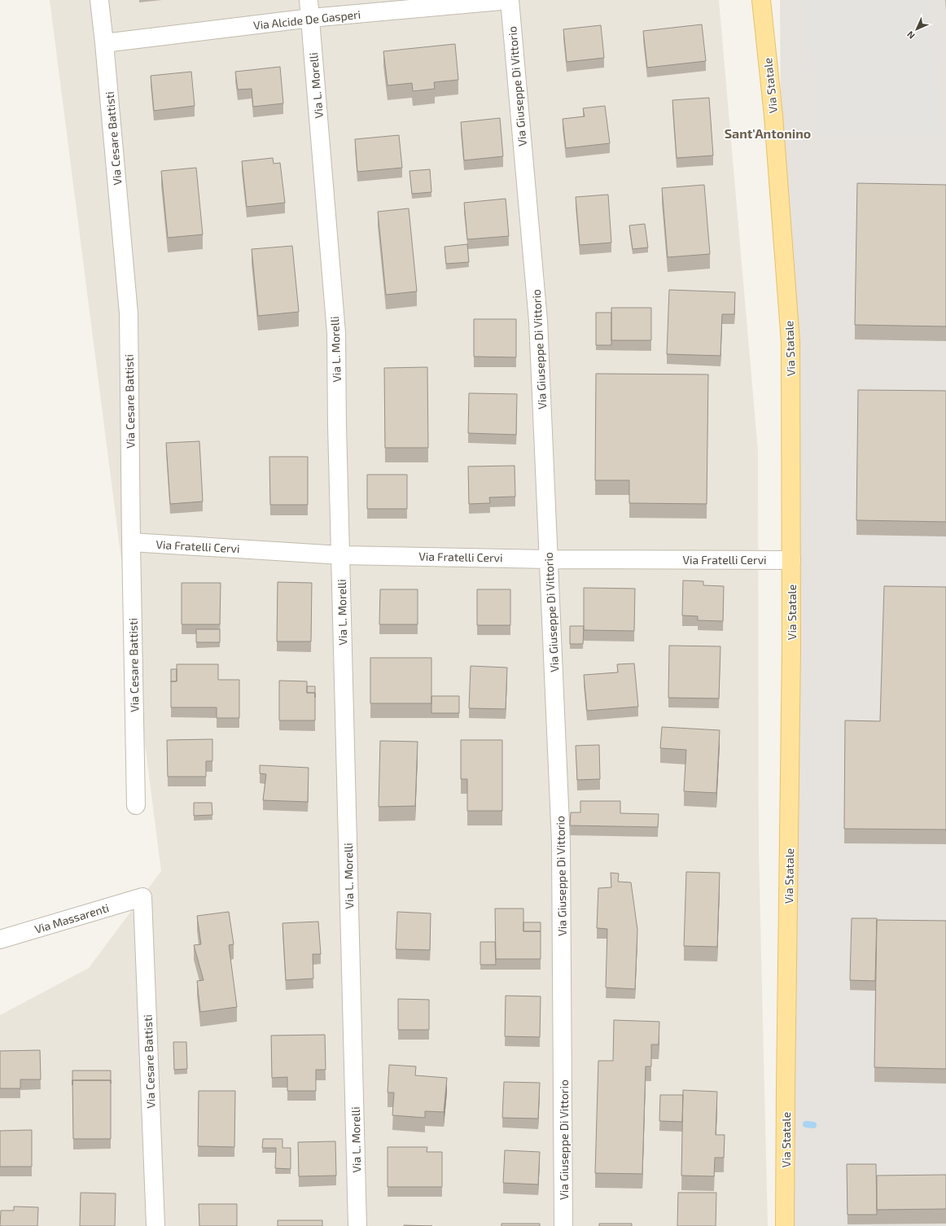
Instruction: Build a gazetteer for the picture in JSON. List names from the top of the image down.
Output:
{
  "streets": {
    "main road": ["Via Statale"],
    "street": [
      "Via Alcide De Gasperi",
      "Via L. Morelli",
      "Via Giuseppe Di Vittorio",
      "Via Cesare Battisti",
      "Via Fratelli Cervi",
      "Via Massarenti"
    ]
  },
  "crossings": [
    ["Via Alcide De Gasperi", "Via L. Morelli"],
    ["Via Alcide De Gasperi", "Via Giuseppe Di Vittorio"],
    ["Via Alcide De Gasperi", "Via Cesare Battisti"],
    ["Via L. Morelli", "Via Fratelli Cervi"],
    ["Via Statale", "Via Fratelli Cervi"],
    ["Via Giuseppe Di Vittorio", "Via Fratelli Cervi"],
    ["Via Cesare Battisti", "Via Fratelli Cervi"],
    ["Via Cesare Battisti", "Via Massarenti"]
  ],
  "districts": ["Sant'Antonino"],
  "north": "bottom left"
}
